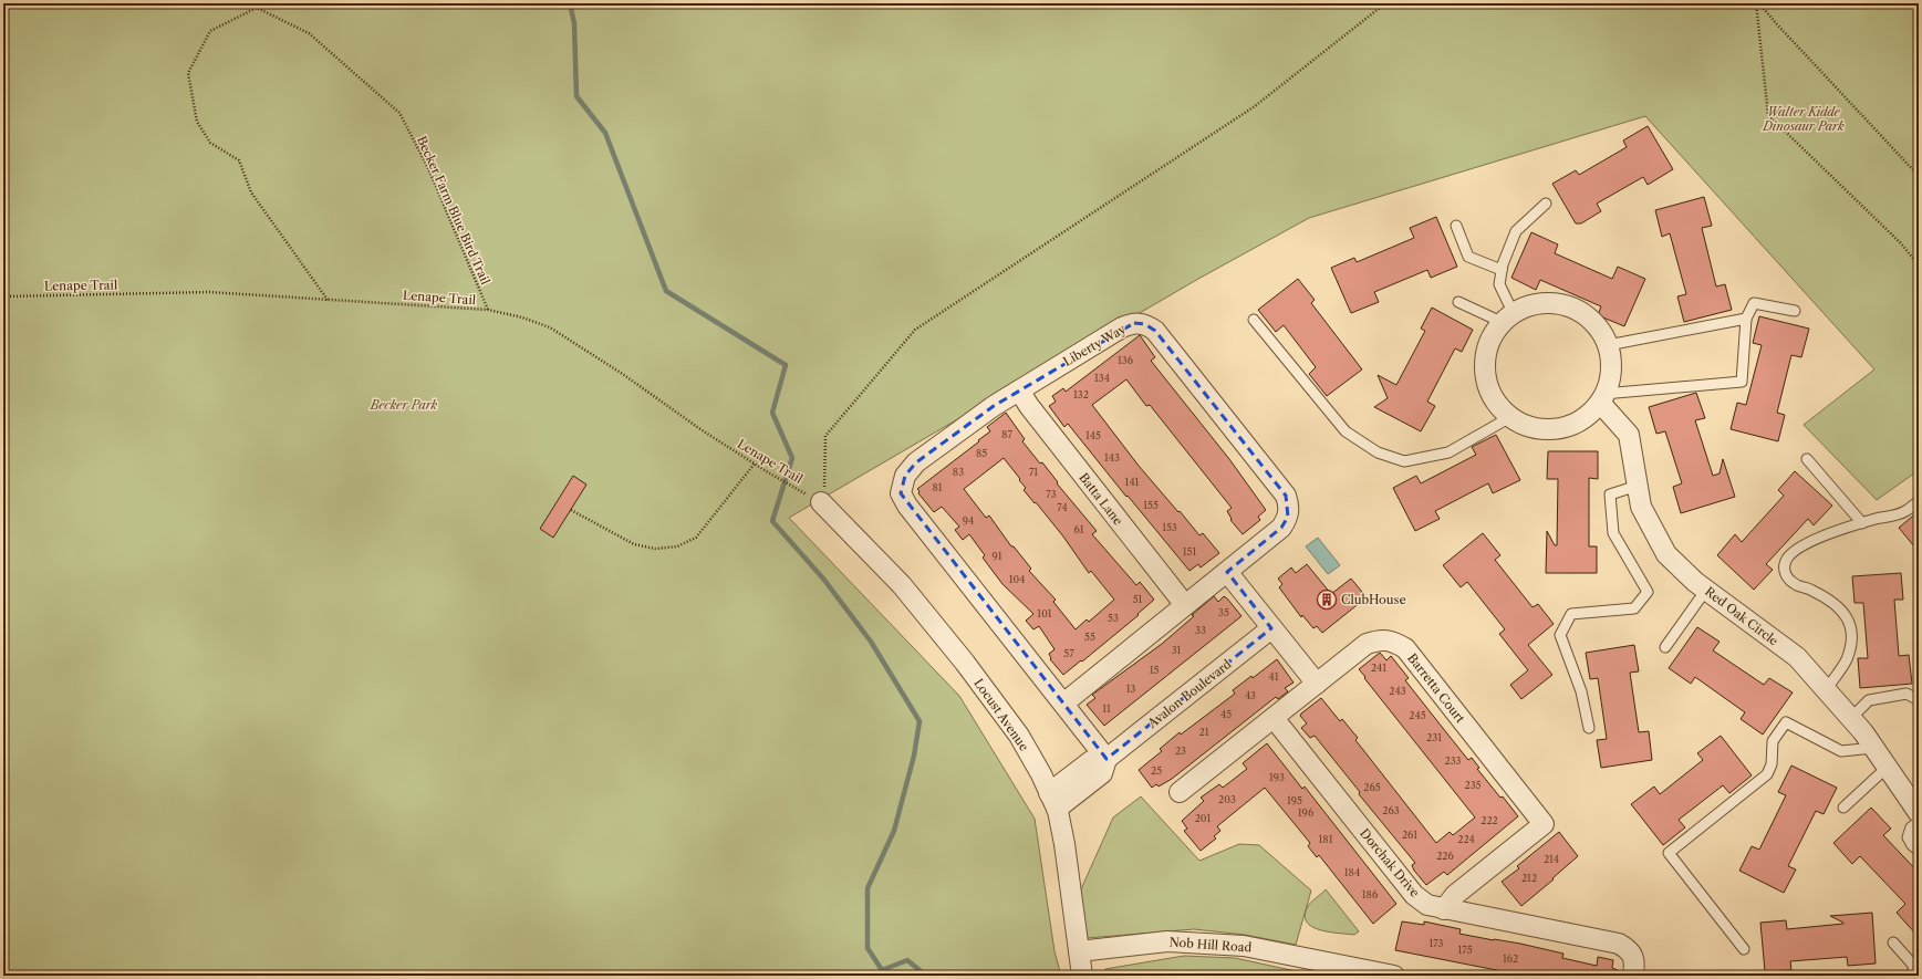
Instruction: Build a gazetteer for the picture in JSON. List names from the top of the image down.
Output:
{
  "streets": {
    "street": [
      "Liberty Way",
      "Batta Lane",
      "Red Oak Circle",
      "Barretta Court",
      "Avalon Boulevard",
      "Locust Avenue",
      "Dorchak Drive",
      "Nob Hill Road"
    ],
    "path": ["Becker Farm Blue Bird Trail", "Lenape Trail"]
  },
  "crossings": [
    ["Becker Farm Blue Bird Trail", "Lenape Trail"],
    ["Lenape Trail", "Locust Avenue"],
    ["Liberty Way", "Batta Lane"],
    ["Liberty Way", "Avalon Boulevard"],
    ["Barretta Court", "Dorchak Drive"],
    ["Avalon Boulevard", "Locust Avenue"],
    ["Locust Avenue", "Nob Hill Road"]
  ],
  "parks": ["Walter Kidde Dinosaur Park", "Becker Park"],
  "places": {
    "building": ["ClubHouse"]
  },
  "house_numbers": [
    "136",
    "134",
    "132",
    "87",
    "145",
    "85",
    "143",
    "83",
    "71",
    "141",
    "81",
    "73",
    "155",
    "74",
    "94",
    "153",
    "61",
    "151",
    "91",
    "104",
    "51",
    "35",
    "101",
    "53",
    "33",
    "55",
    "31",
    "57",
    "241",
    "15",
    "41",
    "13",
    "243",
    "43",
    "11",
    "45",
    "245",
    "21",
    "231",
    "23",
    "233",
    "25",
    "193",
    "235",
    "265",
    "203",
    "195",
    "263",
    "196",
    "201",
    "222",
    "261",
    "181",
    "224",
    "226",
    "214",
    "184",
    "212",
    "186",
    "173",
    "175",
    "162"
  ]
}
